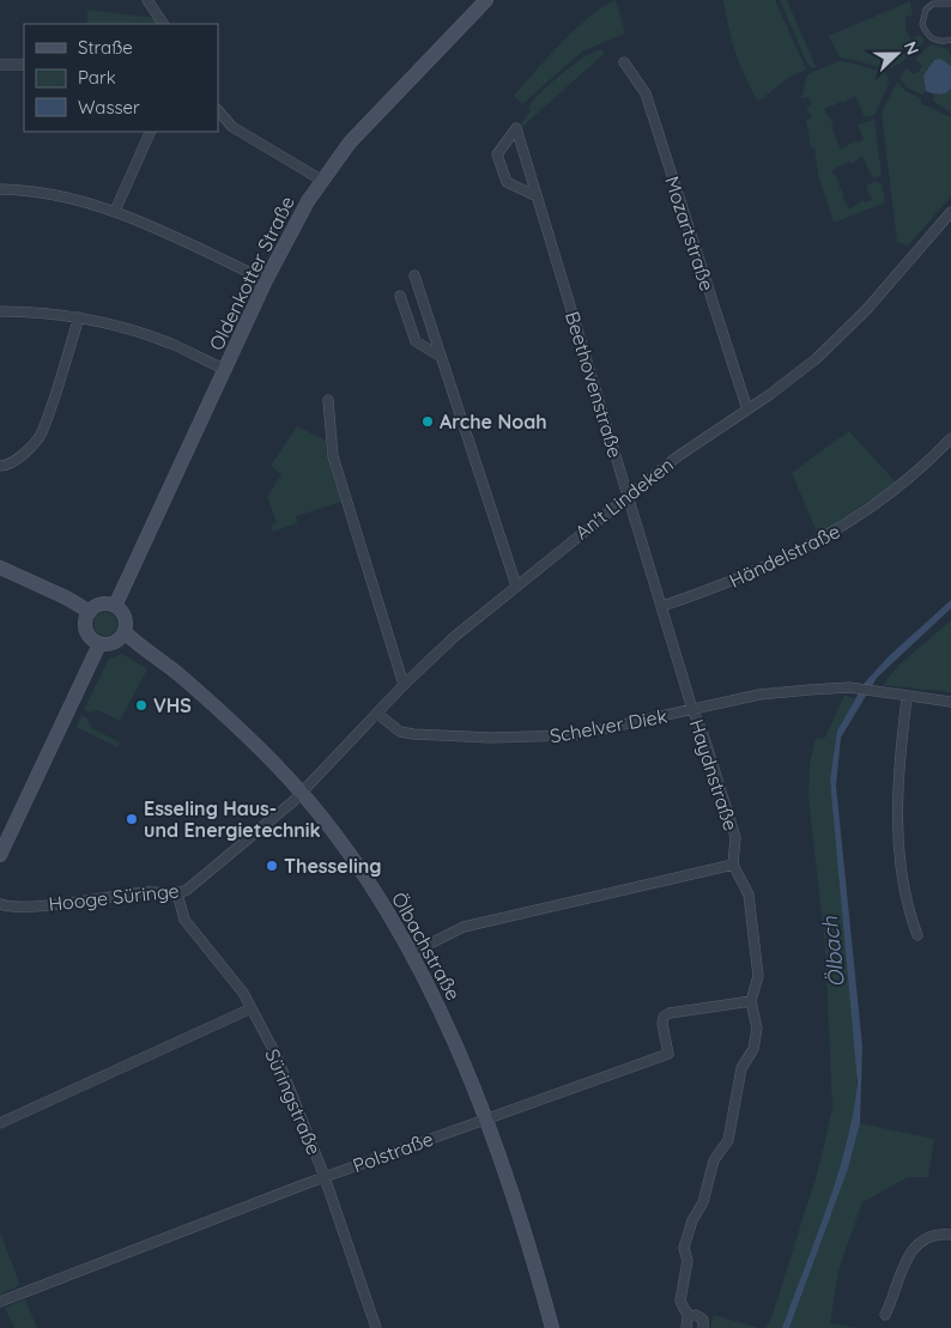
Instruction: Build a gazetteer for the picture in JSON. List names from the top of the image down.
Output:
{
  "streets": {
    "street": [
      "Mozartstraße",
      "Oldenkotter Straße",
      "Beethovenstraße",
      "An't Lindeken",
      "Händelstraße",
      "Schelver Diek",
      "Haydnstraße",
      "Hooge Süringe",
      "Ölbachstraße",
      "Süringstraße",
      "Polstraße"
    ]
  },
  "crossings": [
    ["Mozartstraße", "An't Lindeken"],
    ["Oldenkotter Straße", "Ölbachstraße"],
    ["Beethovenstraße", "An't Lindeken"],
    ["Beethovenstraße", "Händelstraße"],
    ["Beethovenstraße", "Schelver Diek"],
    ["Beethovenstraße", "Haydnstraße"],
    ["An't Lindeken", "Schelver Diek"],
    ["An't Lindeken", "Hooge Süringe"],
    ["An't Lindeken", "Ölbachstraße"],
    ["Schelver Diek", "Haydnstraße"],
    ["Haydnstraße", "Polstraße"],
    ["Hooge Süringe", "Ölbachstraße"],
    ["Hooge Süringe", "Süringstraße"],
    ["Ölbachstraße", "Polstraße"],
    ["Süringstraße", "Polstraße"]
  ],
  "water": ["Ölbach"],
  "places": [
    "Arche Noah",
    "VHS",
    "Esseling Haus- und Energietechnik",
    "Thesseling"
  ],
  "legend": ["Straße", "Park", "Wasser"],
  "north": "right"
}
